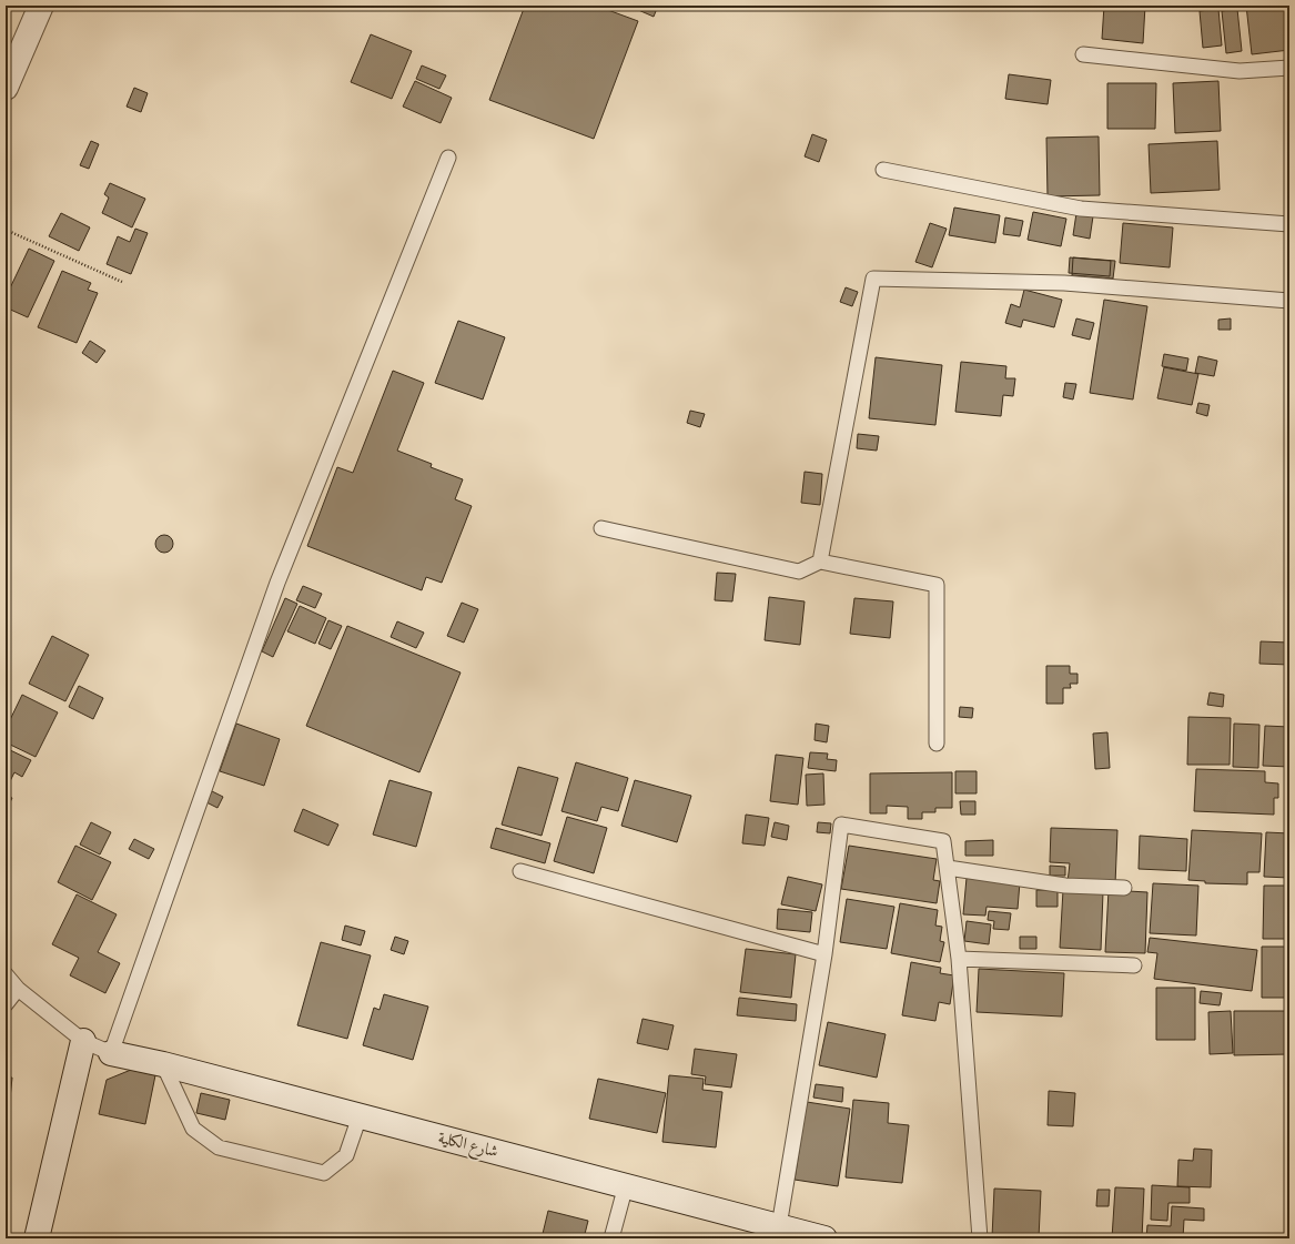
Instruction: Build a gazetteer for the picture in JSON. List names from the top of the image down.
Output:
{
  "streets": {
    "street": ["شارع الكلية"]
  }
}
